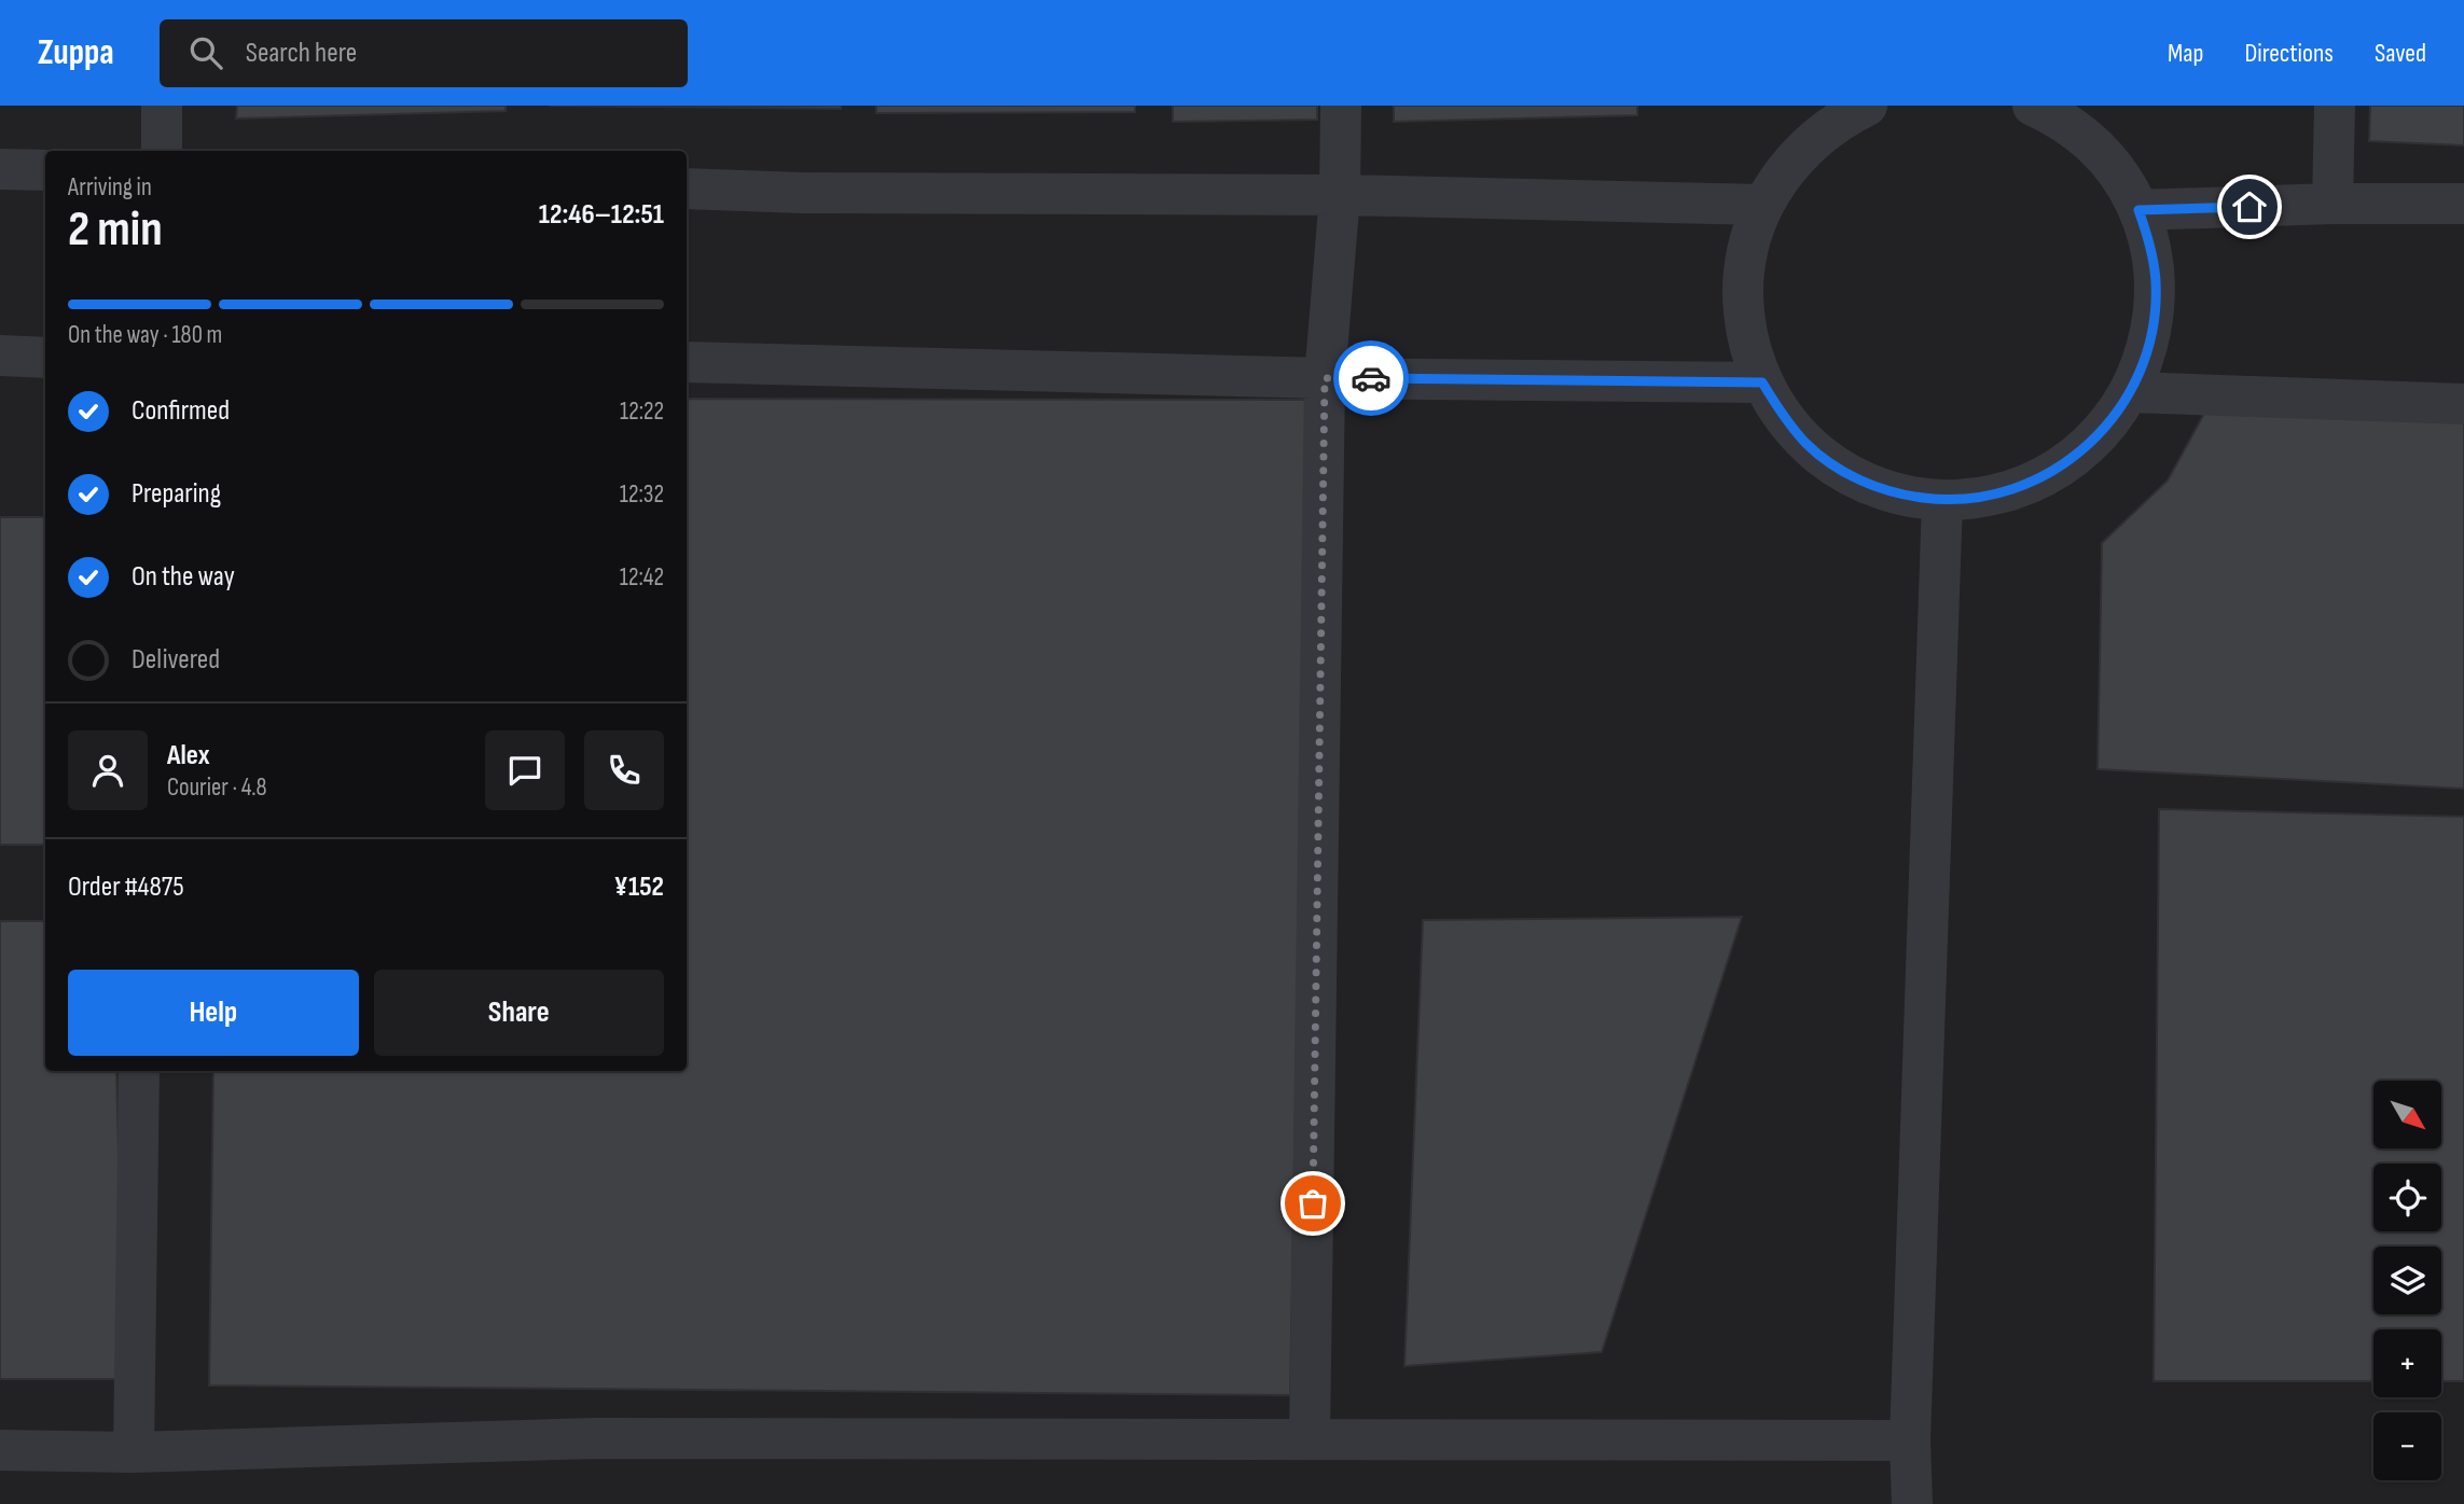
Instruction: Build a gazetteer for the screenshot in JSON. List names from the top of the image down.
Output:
{
  "north": "bottom right",
  "page": {
    "header": "Zuppa",
    "search": "Search here",
    "nav": ["Map", "Directions", "Saved"],
    "heading": ["2 min", "Arriving in", "12:46–12:51"],
    "panel": [
      "Alex",
      "Courier · 4.8",
      "Order #4875",
      "¥152"
    ],
    "bar": "On the way · 180 m",
    "list": [
      ["Confirmed", "12:22"],
      ["Preparing", "12:32"],
      ["On the way", "12:42"],
      "Delivered"
    ],
    "buttons": ["Help", "Share"],
    "map_buttons": ["+", "−"]
  }
}
